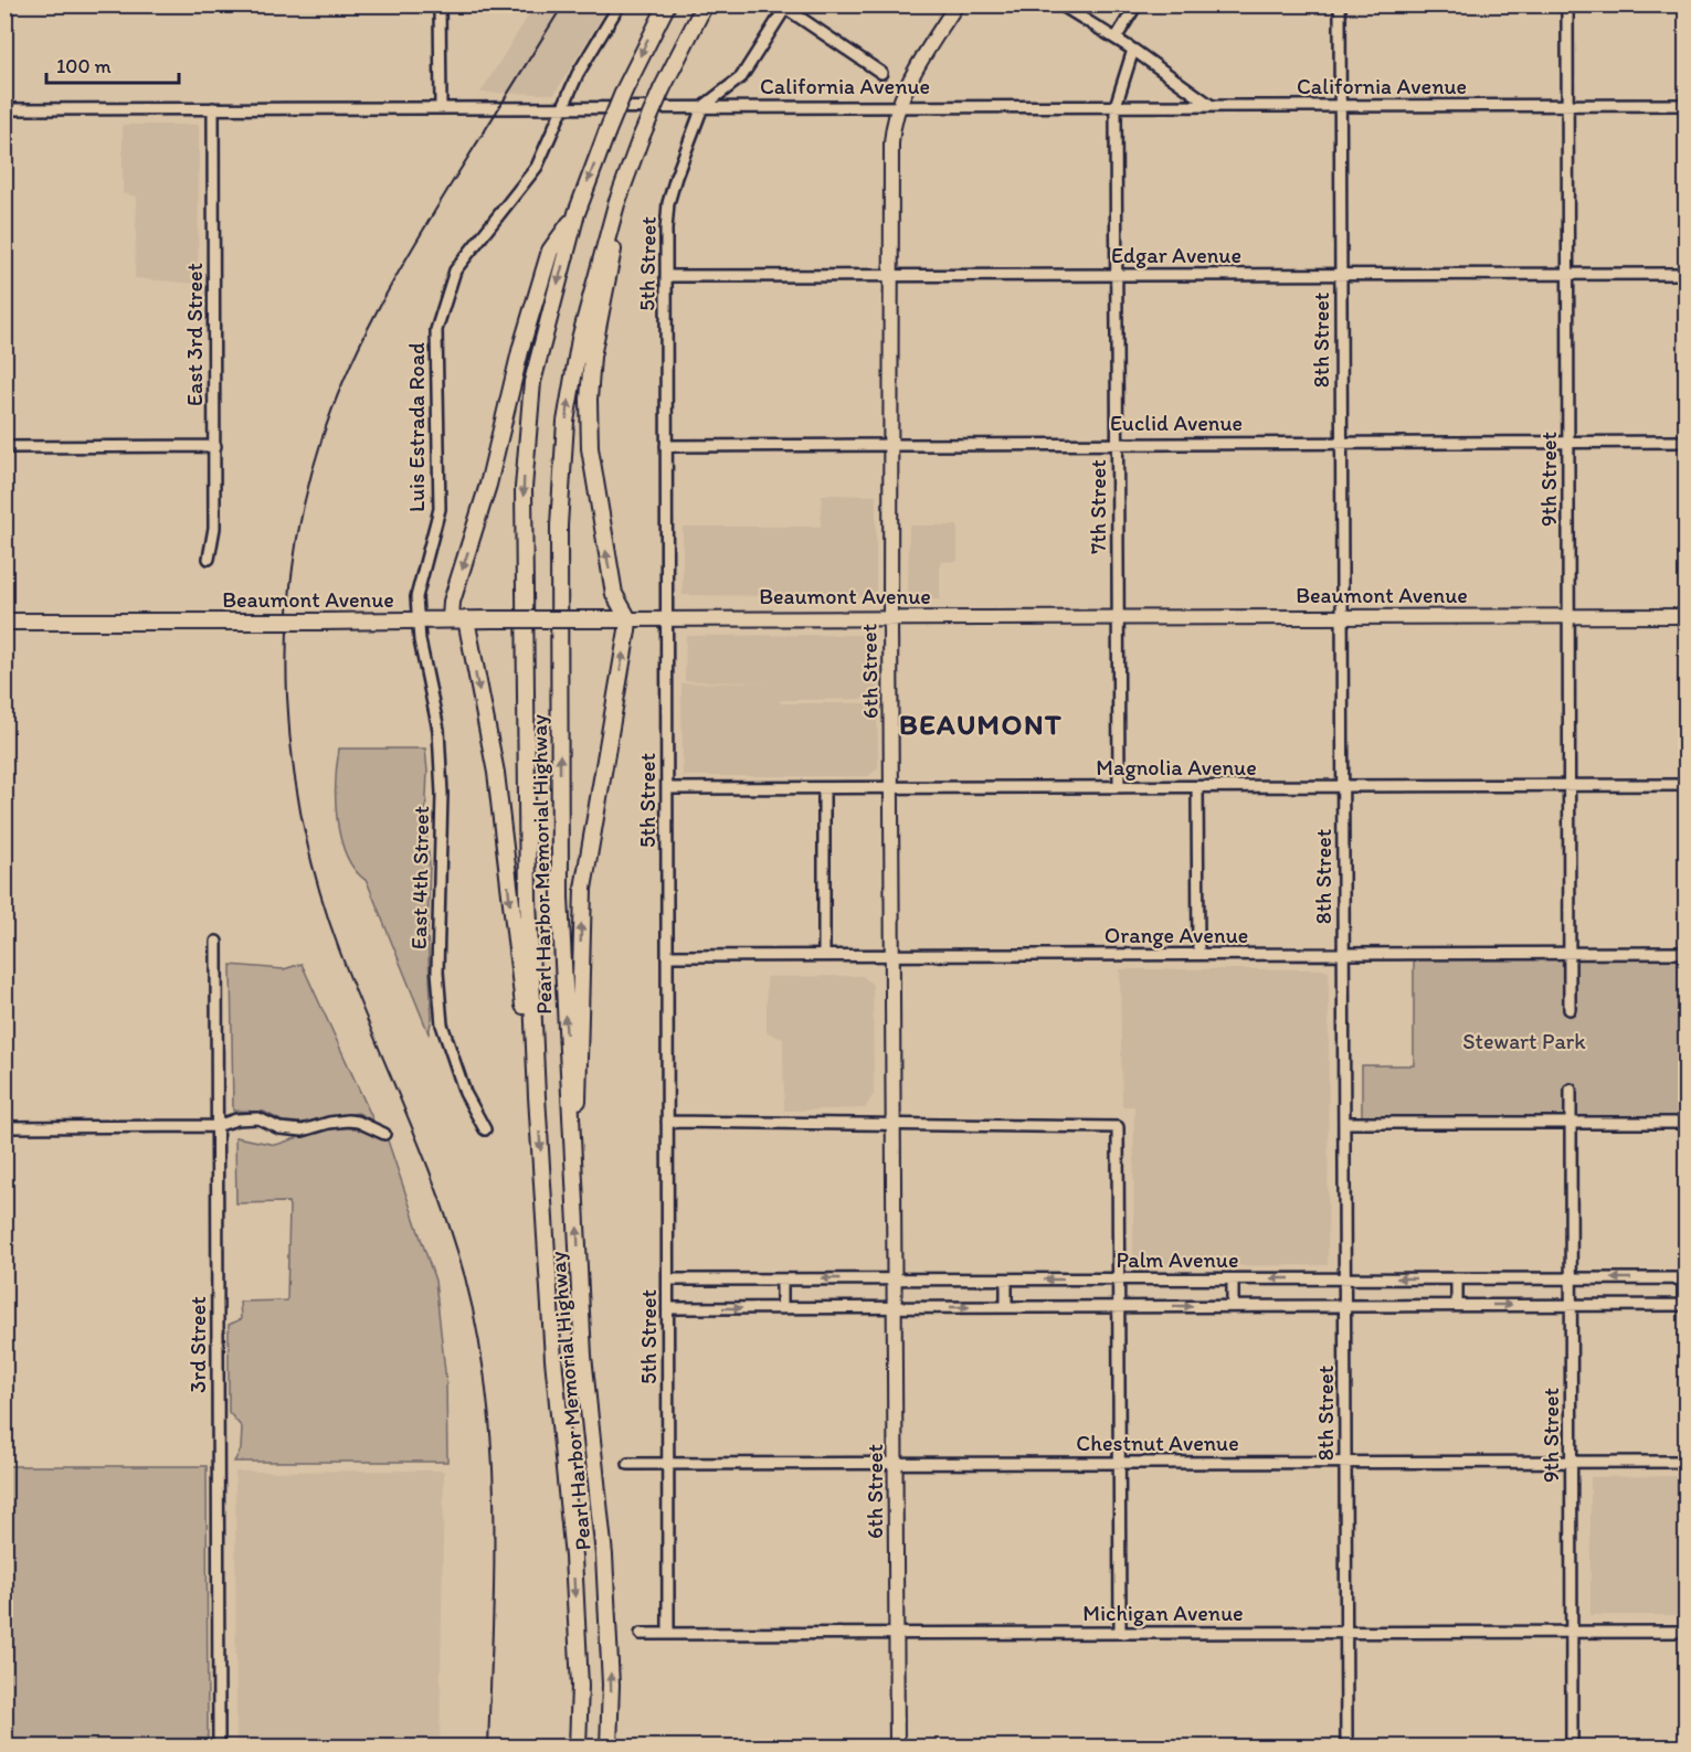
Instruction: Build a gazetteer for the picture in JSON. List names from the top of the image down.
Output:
{
  "streets": {
    "highway": ["Beaumont Avenue", "Pearl Harbor Memorial Highway"],
    "main road": ["6th Street"],
    "street": [
      "California Avenue",
      "Edgar Avenue",
      "5th Street",
      "East 3rd Street",
      "8th Street",
      "Euclid Avenue",
      "Luis Estrada Road",
      "9th Street",
      "7th Street",
      "Magnolia Avenue",
      "East 4th Street",
      "Orange Avenue",
      "Palm Avenue",
      "3rd Street",
      "Chestnut Avenue",
      "Michigan Avenue"
    ]
  },
  "crossings": [
    ["California Avenue", "5th Street"],
    ["California Avenue", "East 3rd Street"],
    ["California Avenue", "8th Street"],
    ["California Avenue", "Luis Estrada Road"],
    ["California Avenue", "9th Street"],
    ["California Avenue", "7th Street"],
    ["California Avenue", "6th Street"],
    ["Edgar Avenue", "5th Street"],
    ["Edgar Avenue", "8th Street"],
    ["Edgar Avenue", "9th Street"],
    ["Edgar Avenue", "7th Street"],
    ["Edgar Avenue", "6th Street"],
    ["5th Street", "Euclid Avenue"],
    ["5th Street", "Beaumont Avenue"],
    ["5th Street", "Magnolia Avenue"],
    ["5th Street", "Orange Avenue"],
    ["5th Street", "Palm Avenue"],
    ["5th Street", "Chestnut Avenue"],
    ["5th Street", "Michigan Avenue"],
    ["8th Street", "Euclid Avenue"],
    ["8th Street", "Beaumont Avenue"],
    ["8th Street", "Magnolia Avenue"],
    ["8th Street", "Orange Avenue"],
    ["8th Street", "Palm Avenue"],
    ["8th Street", "Chestnut Avenue"],
    ["8th Street", "Michigan Avenue"],
    ["Euclid Avenue", "9th Street"],
    ["Euclid Avenue", "7th Street"],
    ["Euclid Avenue", "6th Street"],
    ["Luis Estrada Road", "Beaumont Avenue"],
    ["Luis Estrada Road", "East 4th Street"],
    ["9th Street", "Beaumont Avenue"],
    ["9th Street", "Magnolia Avenue"],
    ["9th Street", "Orange Avenue"],
    ["9th Street", "Palm Avenue"],
    ["9th Street", "Chestnut Avenue"],
    ["9th Street", "Michigan Avenue"],
    ["7th Street", "Beaumont Avenue"],
    ["7th Street", "Magnolia Avenue"],
    ["Beaumont Avenue", "6th Street"],
    ["Beaumont Avenue", "East 4th Street"],
    ["6th Street", "Magnolia Avenue"],
    ["6th Street", "Orange Avenue"],
    ["6th Street", "Palm Avenue"],
    ["6th Street", "Chestnut Avenue"],
    ["6th Street", "Michigan Avenue"]
  ],
  "districts": ["BEAUMONT"],
  "parks": ["Stewart Park"],
  "scale_bar": "100 m"
}
